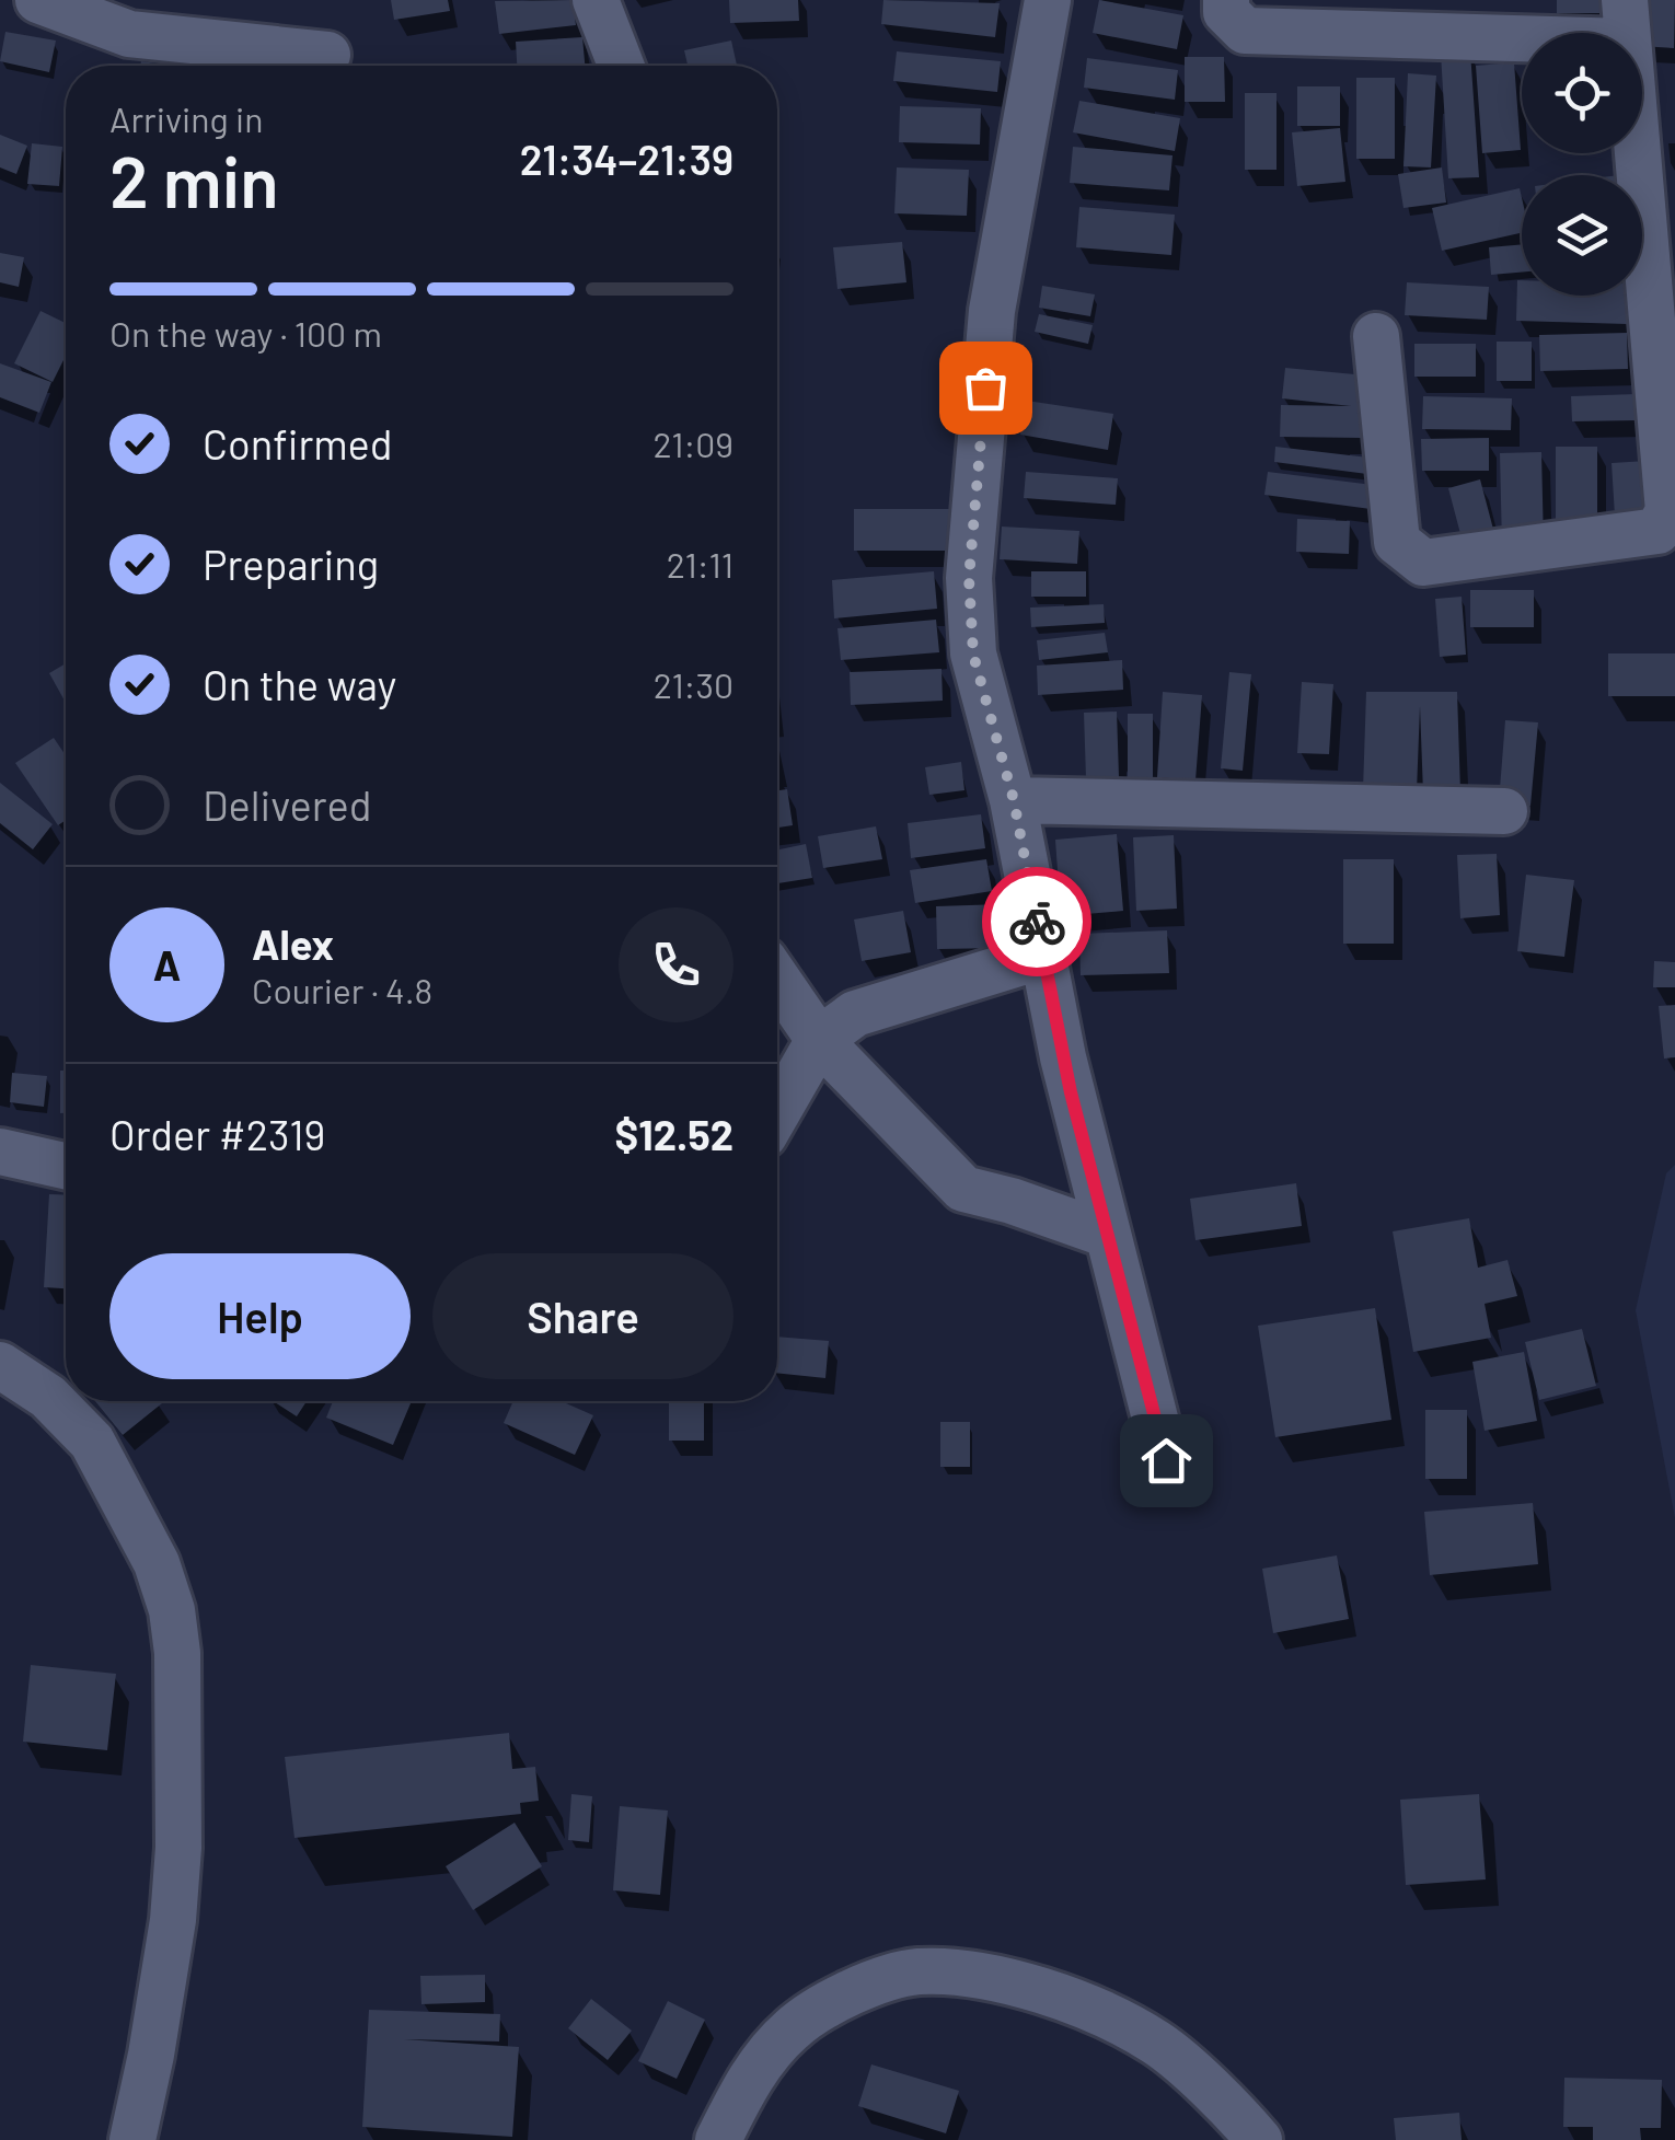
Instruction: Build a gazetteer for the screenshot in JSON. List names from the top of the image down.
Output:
{
  "page": {
    "heading": ["2 min", "Arriving in", "21:34–21:39"],
    "panel": [
      "Alex",
      "Courier · 4.8",
      "Order #2319",
      "$12.52"
    ],
    "bar": "On the way · 100 m",
    "list": [
      ["Confirmed", "21:09"],
      ["Preparing", "21:11"],
      ["On the way", "21:30"],
      "Delivered"
    ],
    "round": "A",
    "buttons": ["Help", "Share"]
  }
}
